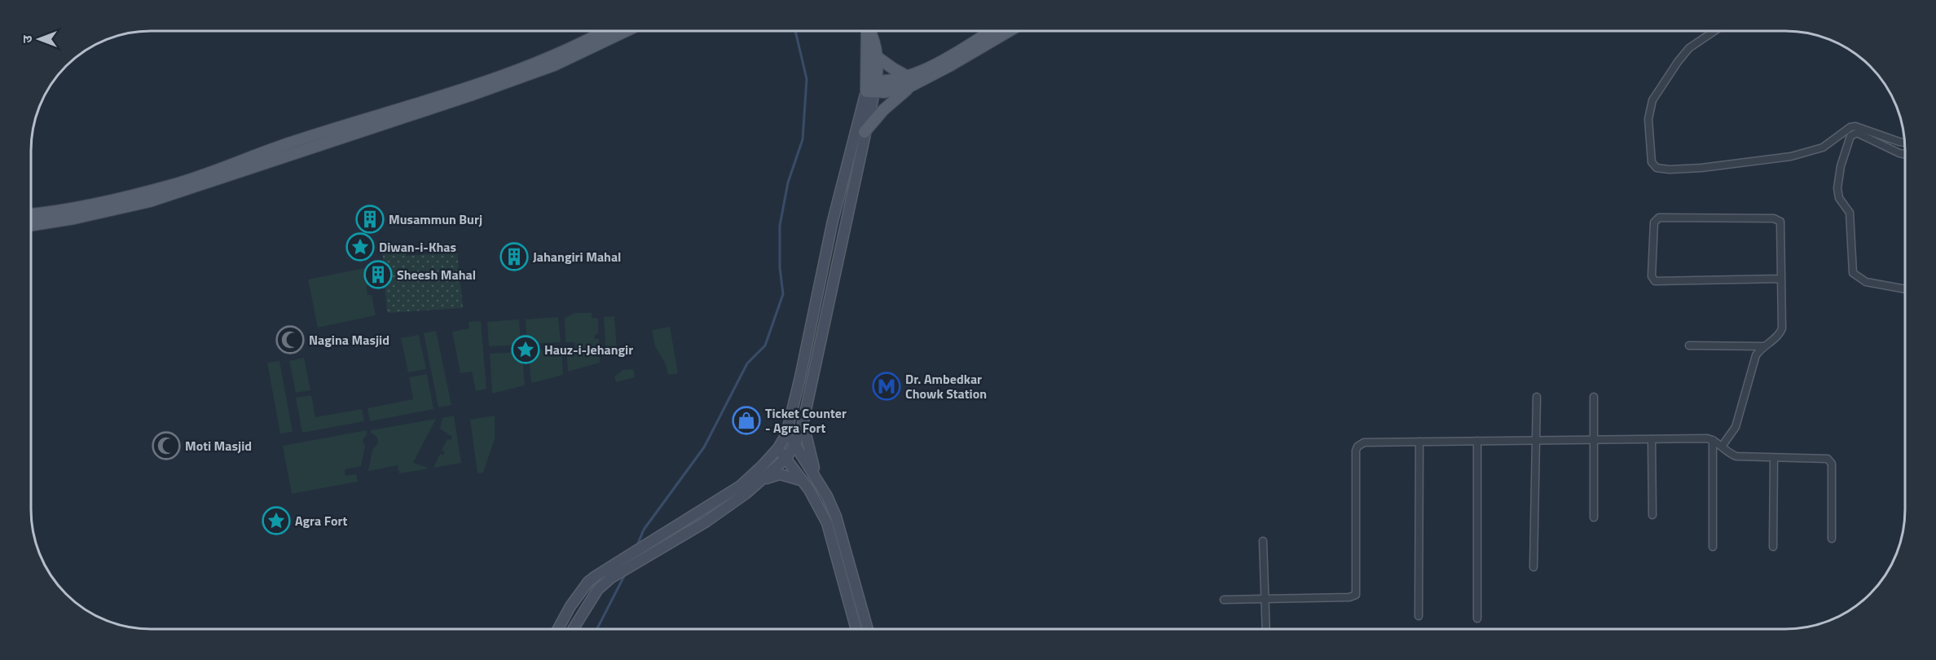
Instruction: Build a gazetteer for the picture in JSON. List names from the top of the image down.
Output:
{
  "places": {
    "building": ["Musammun Burj", "Jahangiri Mahal", "Sheesh Mahal"],
    "place": ["Diwan-i-Khas", "Hauz-i-Jehangir", "Agra Fort"],
    "mosque": ["Nagina Masjid", "Moti Masjid"],
    "metro station": ["Dr. Ambedkar Chowk Station"],
    "shop": ["Ticket Counter - Agra Fort"]
  },
  "north": "left"
}
